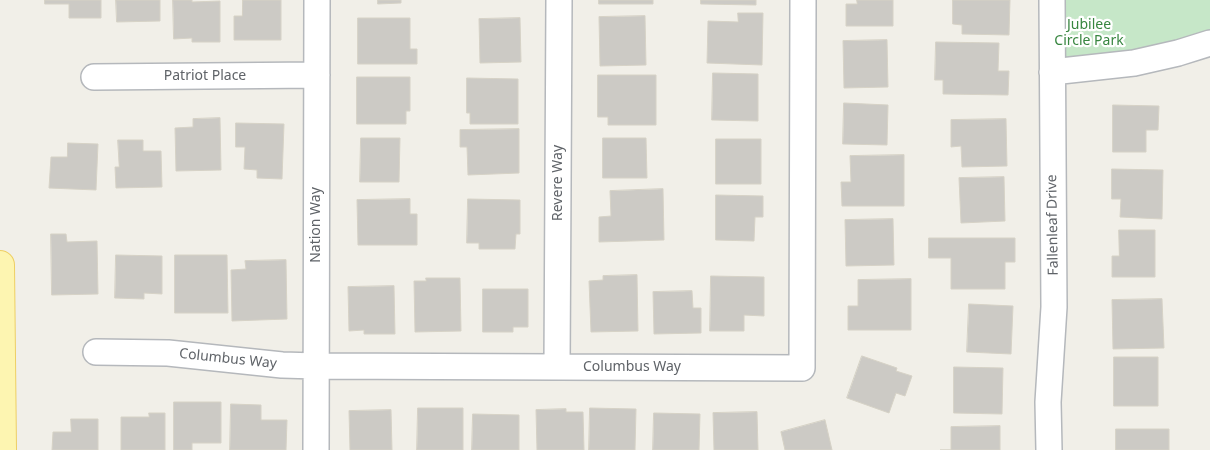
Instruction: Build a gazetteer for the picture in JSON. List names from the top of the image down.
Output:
{
  "streets": {
    "street": [
      "Patriot Place",
      "Revere Way",
      "Nation Way",
      "Fallenleaf Drive",
      "Columbus Way"
    ]
  },
  "crossings": [
    ["Patriot Place", "Nation Way"],
    ["Revere Way", "Columbus Way"],
    ["Nation Way", "Columbus Way"]
  ],
  "parks": ["Jubilee Circle Park"]
}
